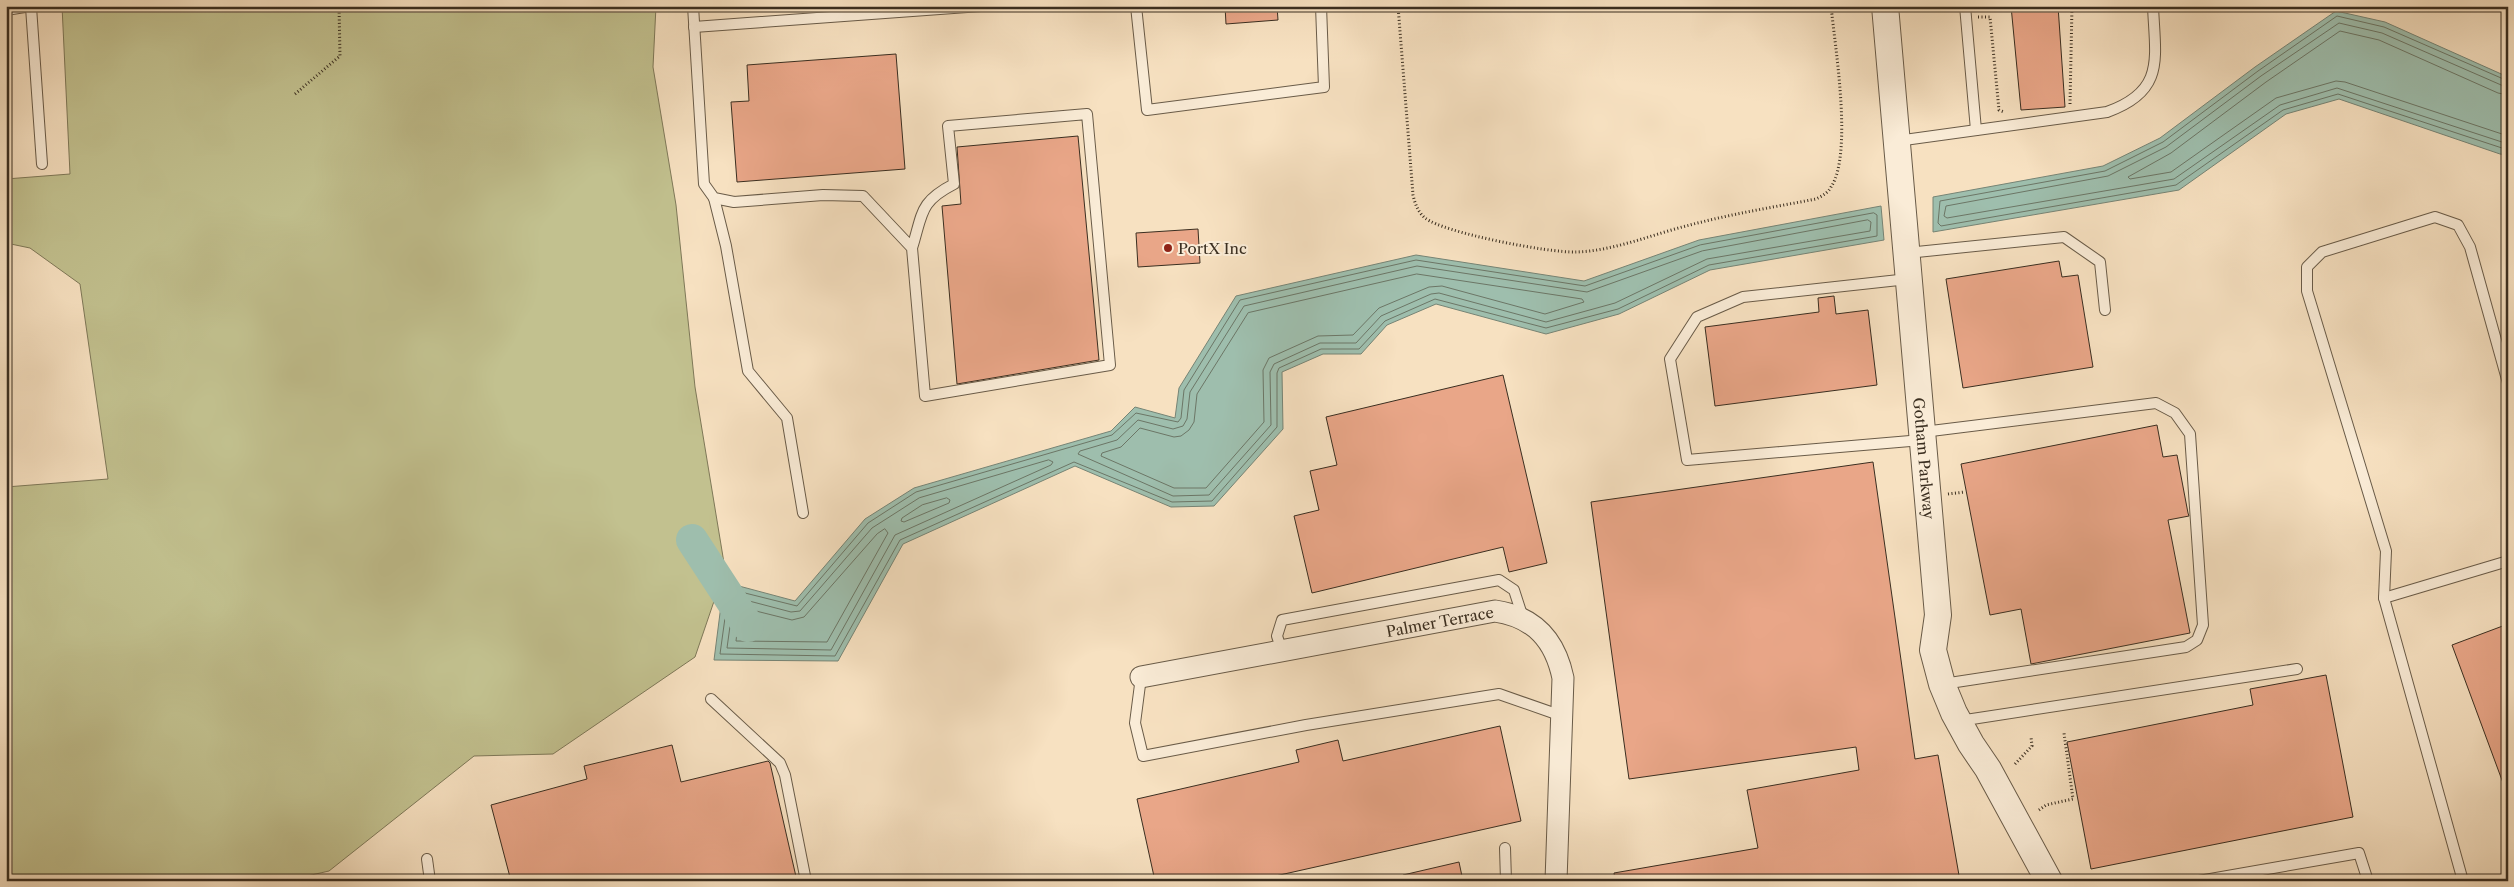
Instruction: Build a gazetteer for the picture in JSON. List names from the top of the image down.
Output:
{
  "streets": {
    "street": ["Gotham Parkway", "Palmer Terrace"]
  },
  "places": ["PortX Inc"]
}
